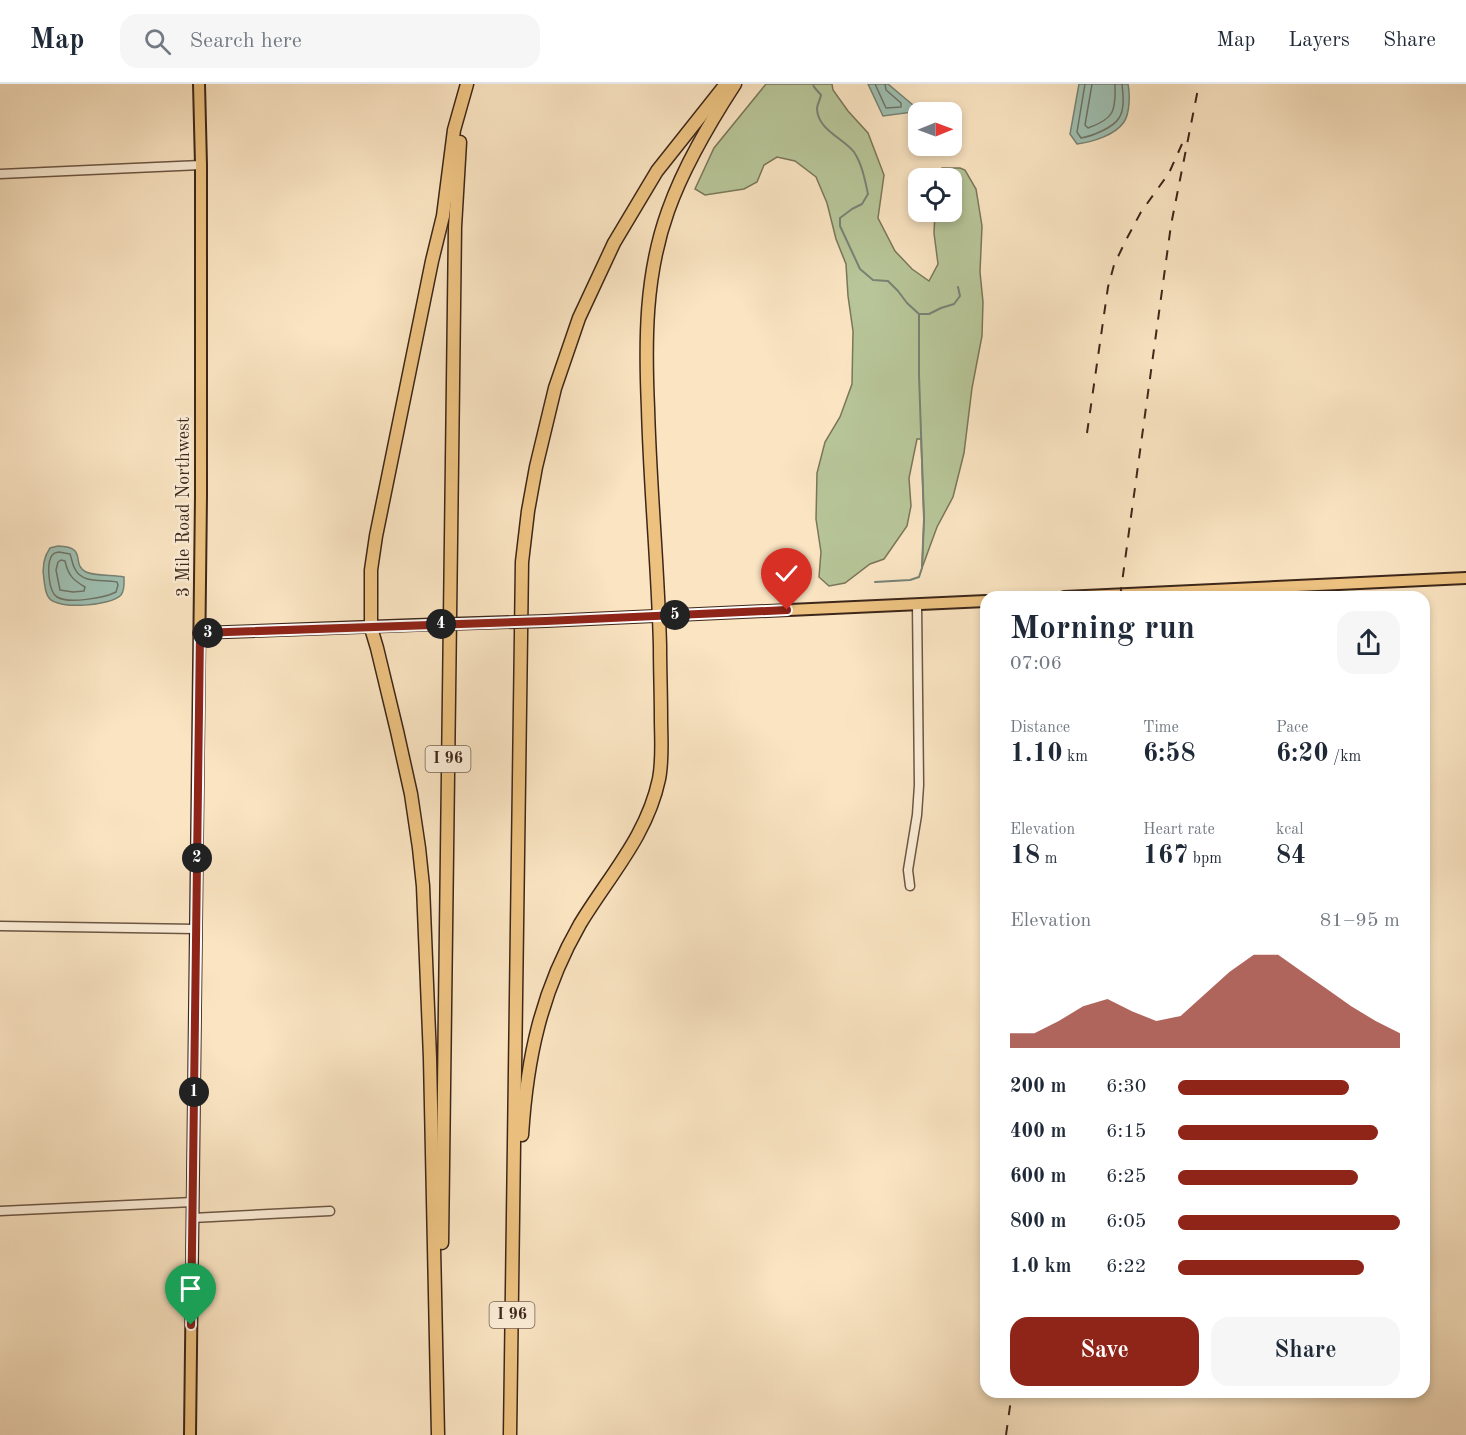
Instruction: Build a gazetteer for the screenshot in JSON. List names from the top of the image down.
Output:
{
  "streets": {
    "highway": ["I 96"],
    "main road": ["3 Mile Road Northwest"]
  },
  "north": "right",
  "page": {
    "header": "Map",
    "search": "Search here",
    "nav": ["Map", "Layers", "Share"],
    "heading": ["Morning run", "07:06"],
    "pins": [
      "5",
      "4",
      "3",
      "2",
      "1"
    ],
    "stats": [
      ["Distance", "1.10 km"],
      ["Time", "6:58"],
      ["Pace", "6:20 /km"],
      ["Elevation", "18 m"],
      ["Heart rate", "167 bpm"],
      ["kcal", "84"]
    ],
    "chart": ["Elevation", "81–95 m"],
    "list": [
      {
        "name": "200 m",
        "note": "6:30"
      },
      {
        "name": "400 m",
        "note": "6:15"
      },
      {
        "name": "600 m",
        "note": "6:25"
      },
      {
        "name": "800 m",
        "note": "6:05"
      },
      {
        "name": "1.0 km",
        "note": "6:22"
      }
    ],
    "buttons": ["Save", "Share"]
  }
}
